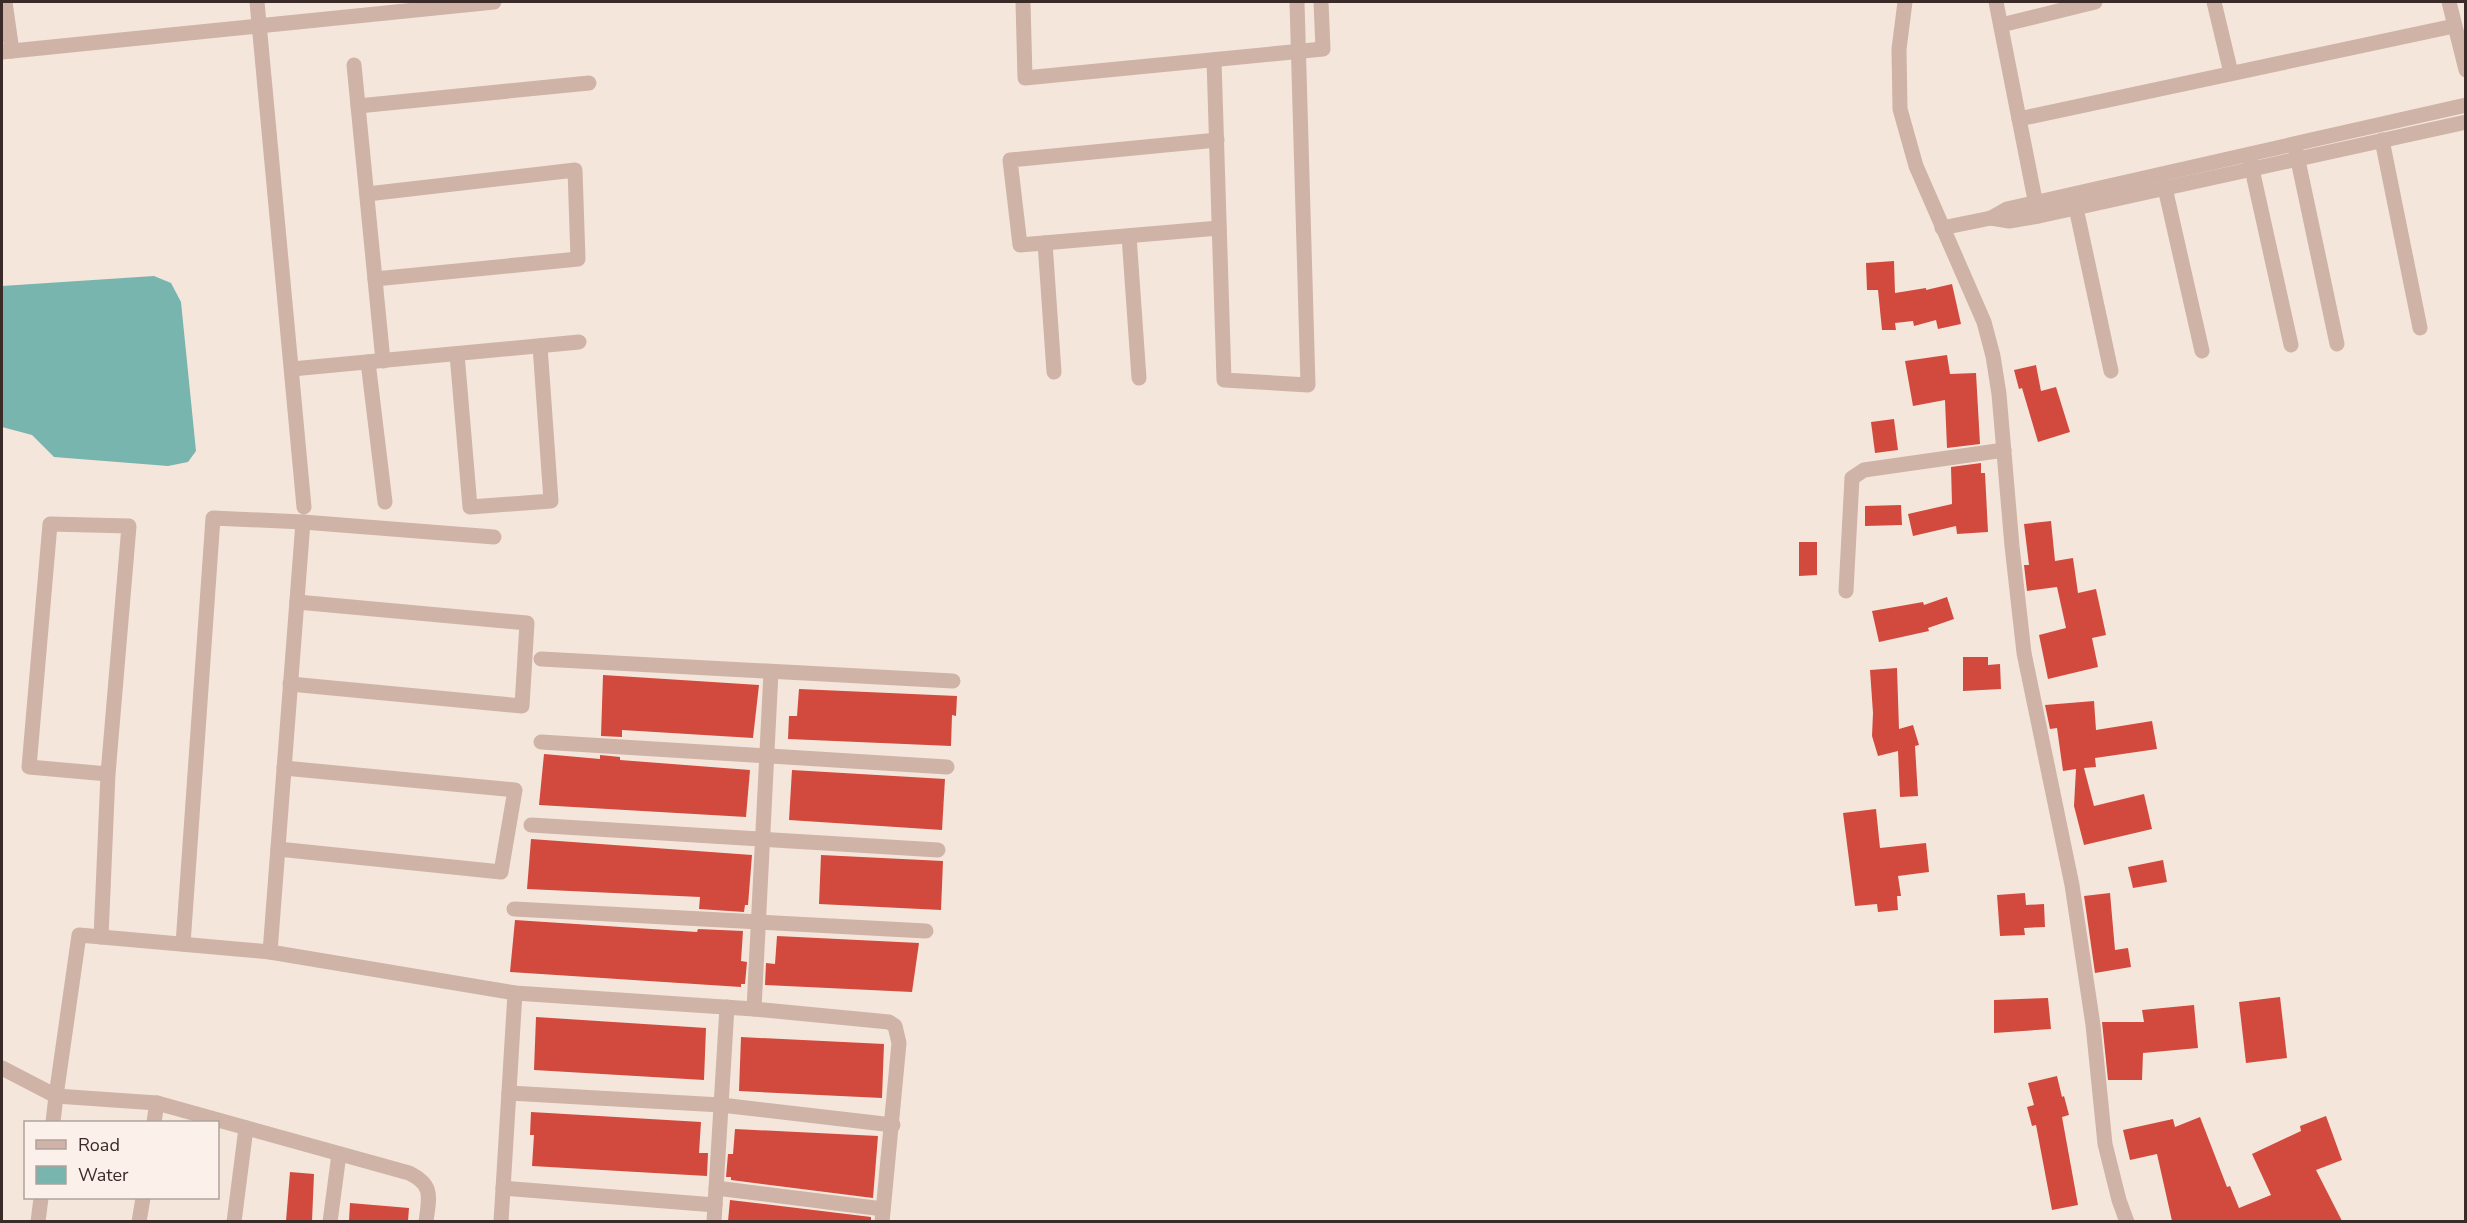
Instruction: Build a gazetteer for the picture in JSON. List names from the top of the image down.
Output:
{
  "legend": ["Road", "Water"]
}
